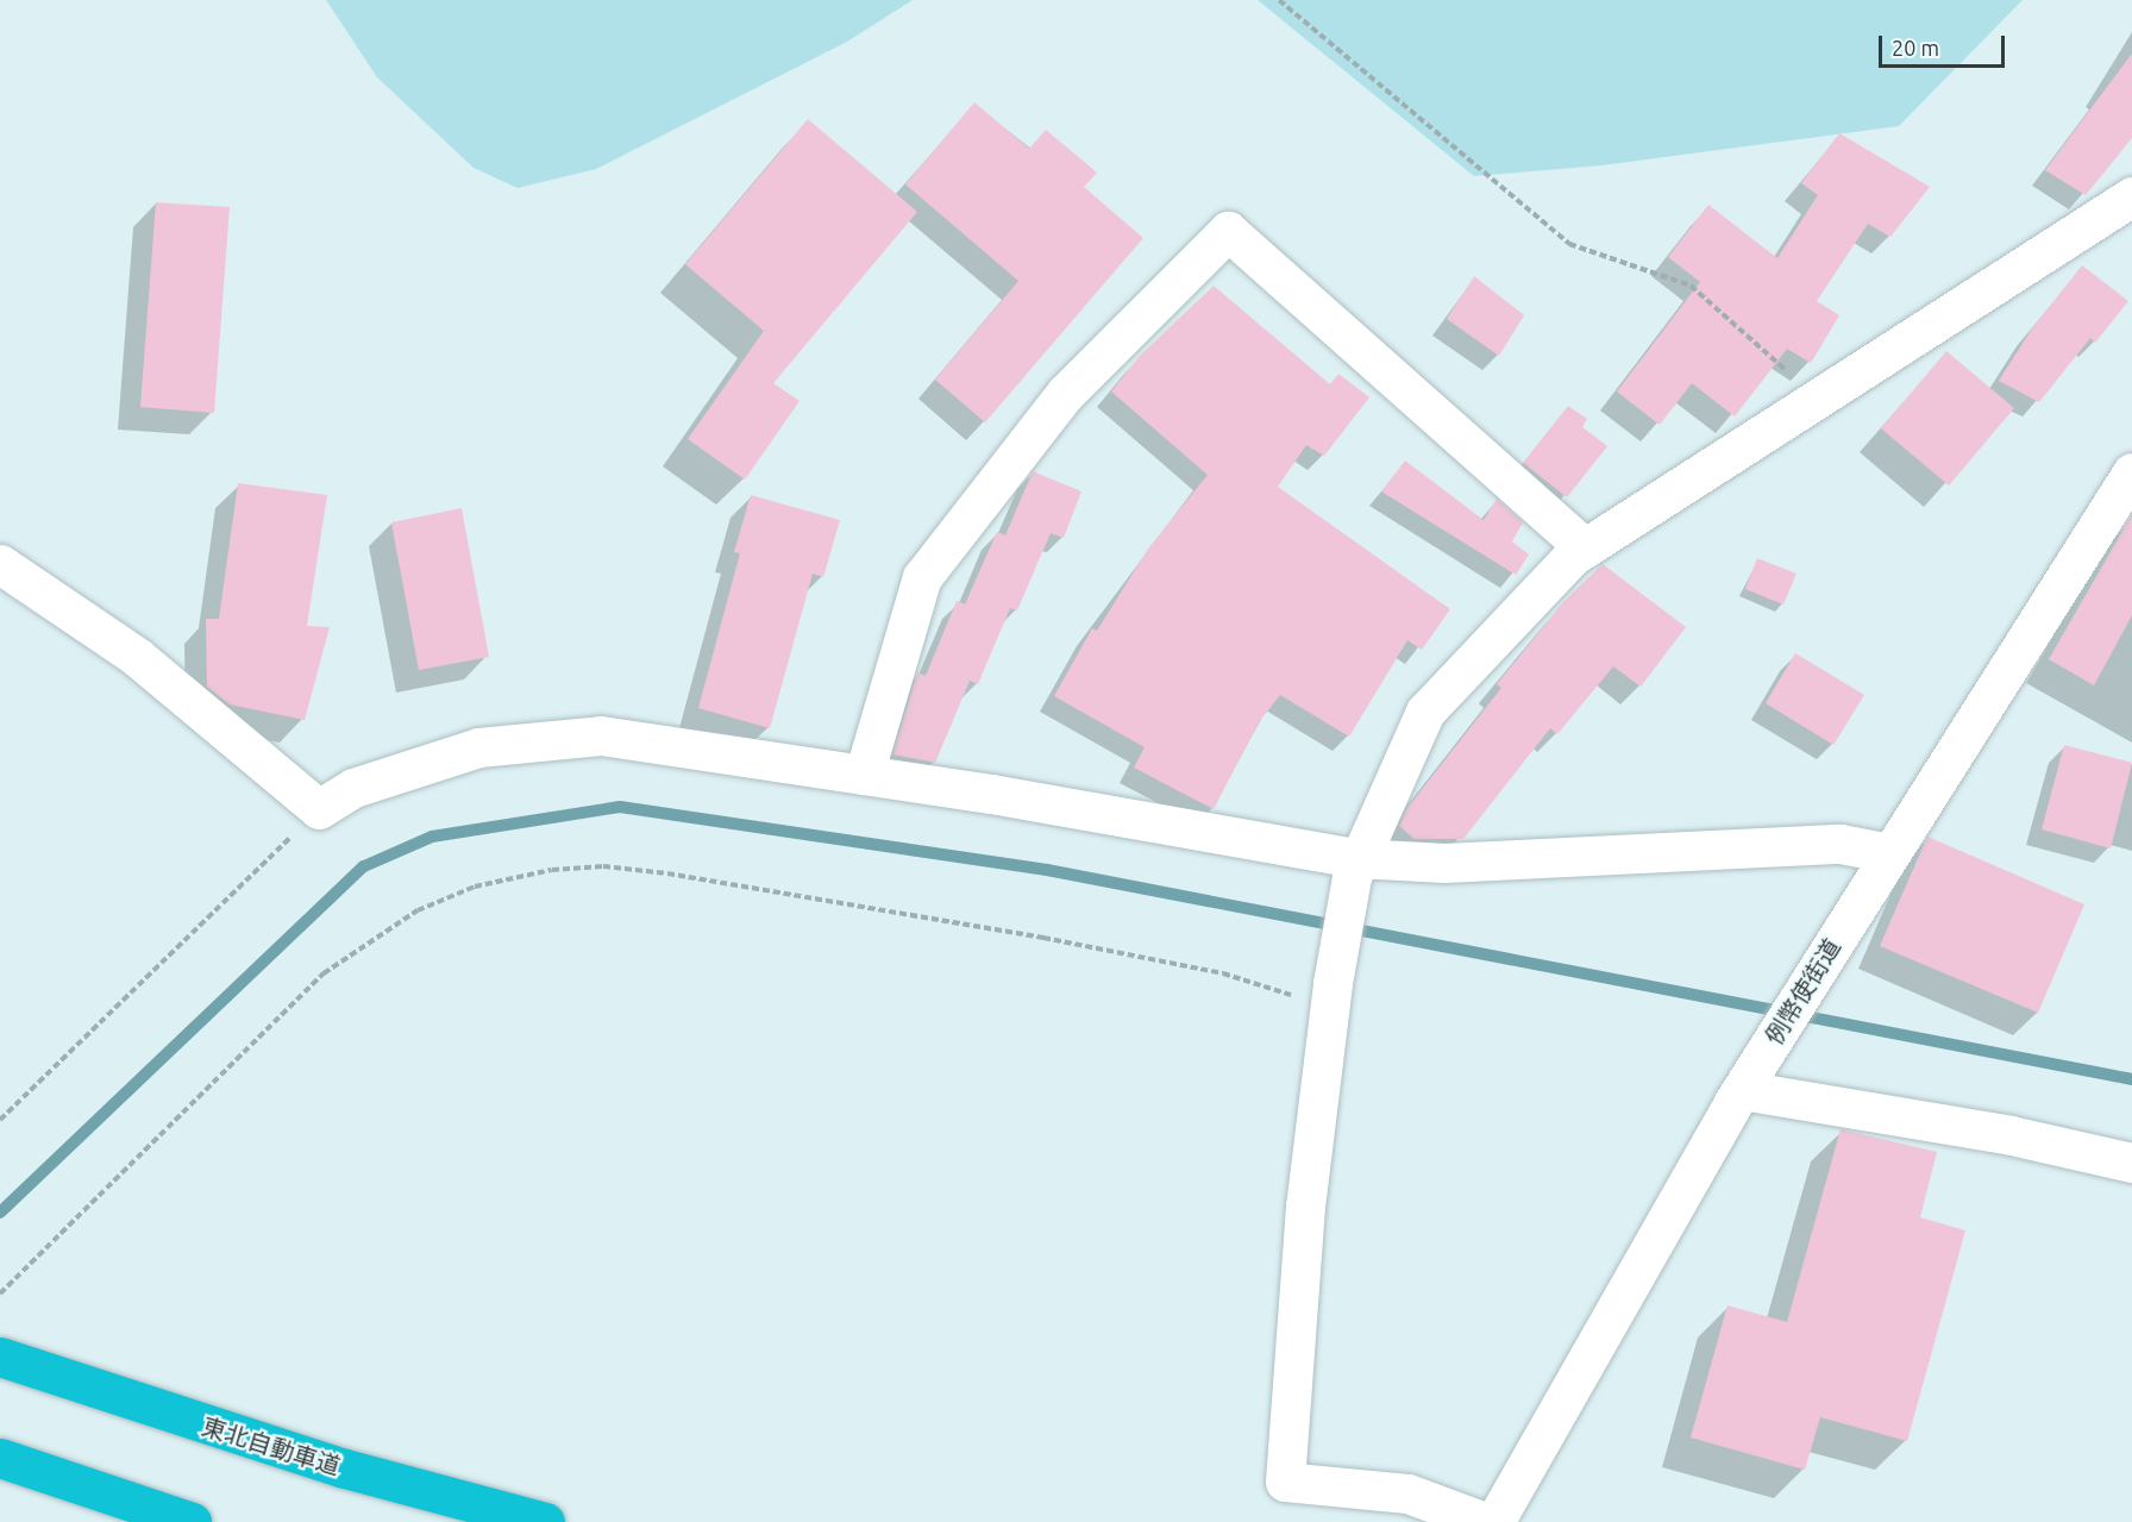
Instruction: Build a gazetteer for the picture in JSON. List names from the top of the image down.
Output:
{
  "streets": {
    "highway": ["東北自動車道"],
    "street": ["例幣使街道"]
  },
  "scale_bar": "20 m"
}
